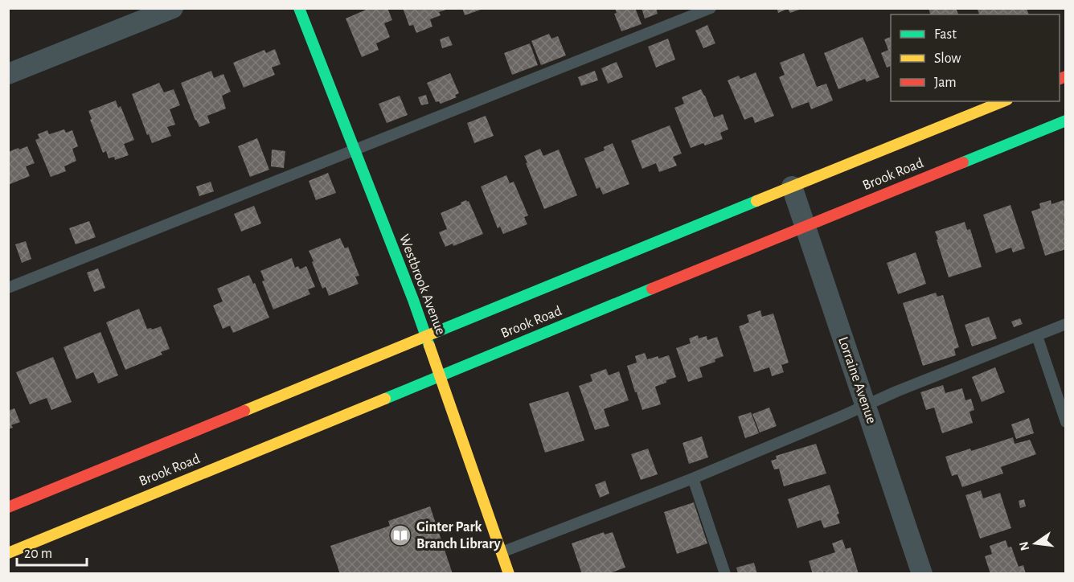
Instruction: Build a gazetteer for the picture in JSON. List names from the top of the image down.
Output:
{
  "streets": {
    "main road": ["Brook Road", "Westbrook Avenue"],
    "street": ["Lorraine Avenue"]
  },
  "crossings": [
    ["Brook Road", "Westbrook Avenue"],
    ["Brook Road", "Lorraine Avenue"]
  ],
  "places": {
    "library": ["Ginter Park Branch Library"]
  },
  "legend": ["Fast", "Slow", "Jam"],
  "scale_bar": "20 m",
  "north": "left"
}
